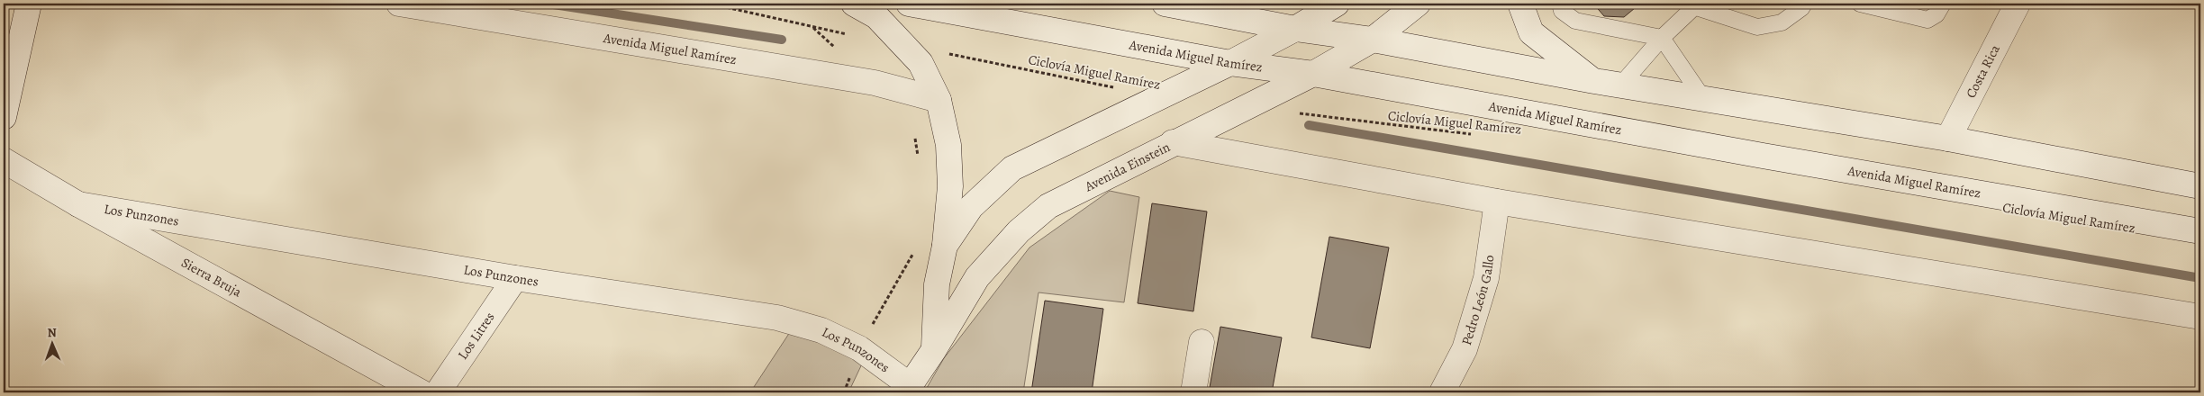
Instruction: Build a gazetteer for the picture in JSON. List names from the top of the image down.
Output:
{
  "streets": {
    "main road": [
      "Avenida Miguel Ramírez",
      "Costa Rica",
      "Avenida Einstein",
      "Los Punzones",
      "Sierra Bruja",
      "Pedro León Gallo",
      "Los Litres"
    ],
    "path": ["Ciclovía Miguel Ramírez"]
  },
  "crossings": [
    ["Avenida Miguel Ramírez", "Avenida Einstein"],
    ["Avenida Einstein", "Los Punzones"],
    ["Los Punzones", "Sierra Bruja"],
    ["Los Punzones", "Los Litres"]
  ],
  "north": "top"
}
